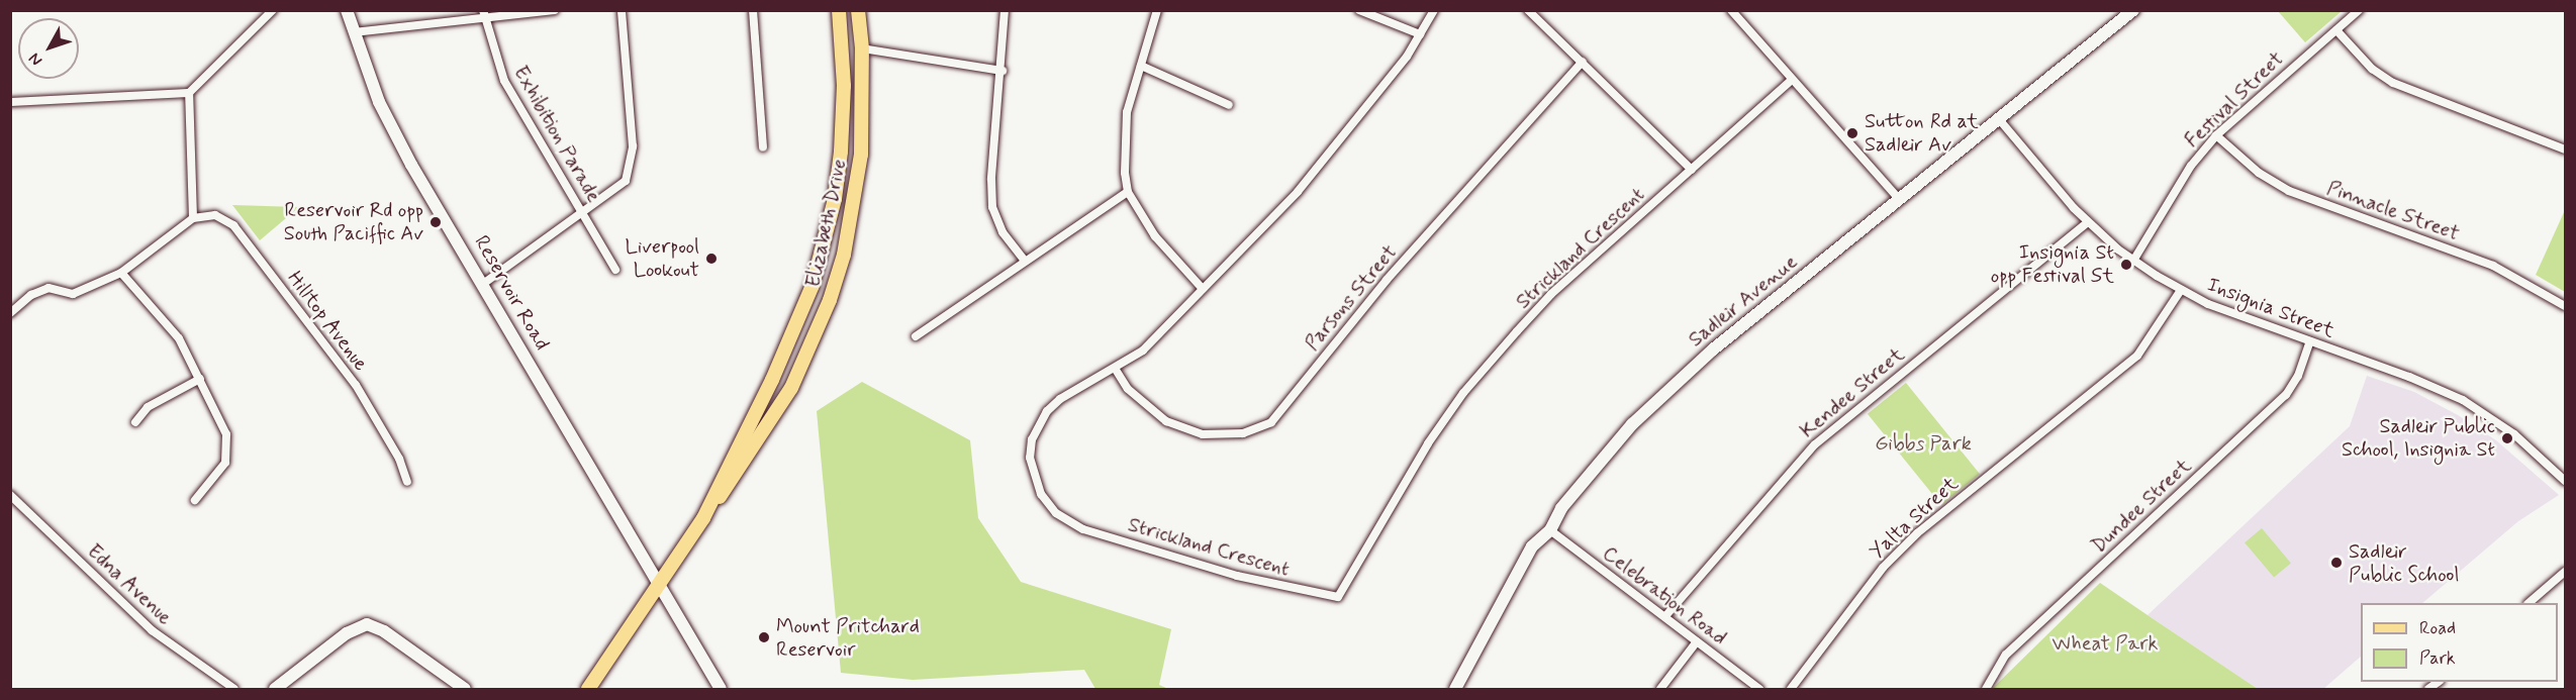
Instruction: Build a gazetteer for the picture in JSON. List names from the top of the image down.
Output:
{
  "streets": {
    "main road": ["Elizabeth Drive"],
    "street": [
      "Festival Street",
      "Exhibition Parade",
      "Pinnacle Street",
      "Strickland Crescent",
      "Reservoir Road",
      "Parsons Street",
      "Sadleir Avenue",
      "Insignia Street",
      "Hilltop Avenue",
      "Kendee Street",
      "Dundee Street",
      "Yalta Street",
      "Edna Avenue",
      "Celebration Road"
    ]
  },
  "crossings": [
    ["Festival Street", "Pinnacle Street"],
    ["Festival Street", "Insignia Street"],
    ["Elizabeth Drive", "Reservoir Road"],
    ["Strickland Crescent", "Parsons Street"],
    ["Sadleir Avenue", "Insignia Street"],
    ["Sadleir Avenue", "Celebration Road"],
    ["Insignia Street", "Kendee Street"],
    ["Insignia Street", "Dundee Street"],
    ["Insignia Street", "Yalta Street"],
    ["Kendee Street", "Celebration Road"]
  ],
  "parks": ["Gibbs Park", "Wheat Park"],
  "places": [
    "Sutton Rd at Sadleir Av",
    "Reservoir Rd opp South Paciffic Av",
    "Liverpool Lookout",
    "Insignia St opp Festival St",
    "Sadleir Public School, Insignia St",
    "Sadleir Public School",
    "Mount Pritchard Reservoir"
  ],
  "legend": ["Road", "Park"],
  "north": "bottom left"
}
